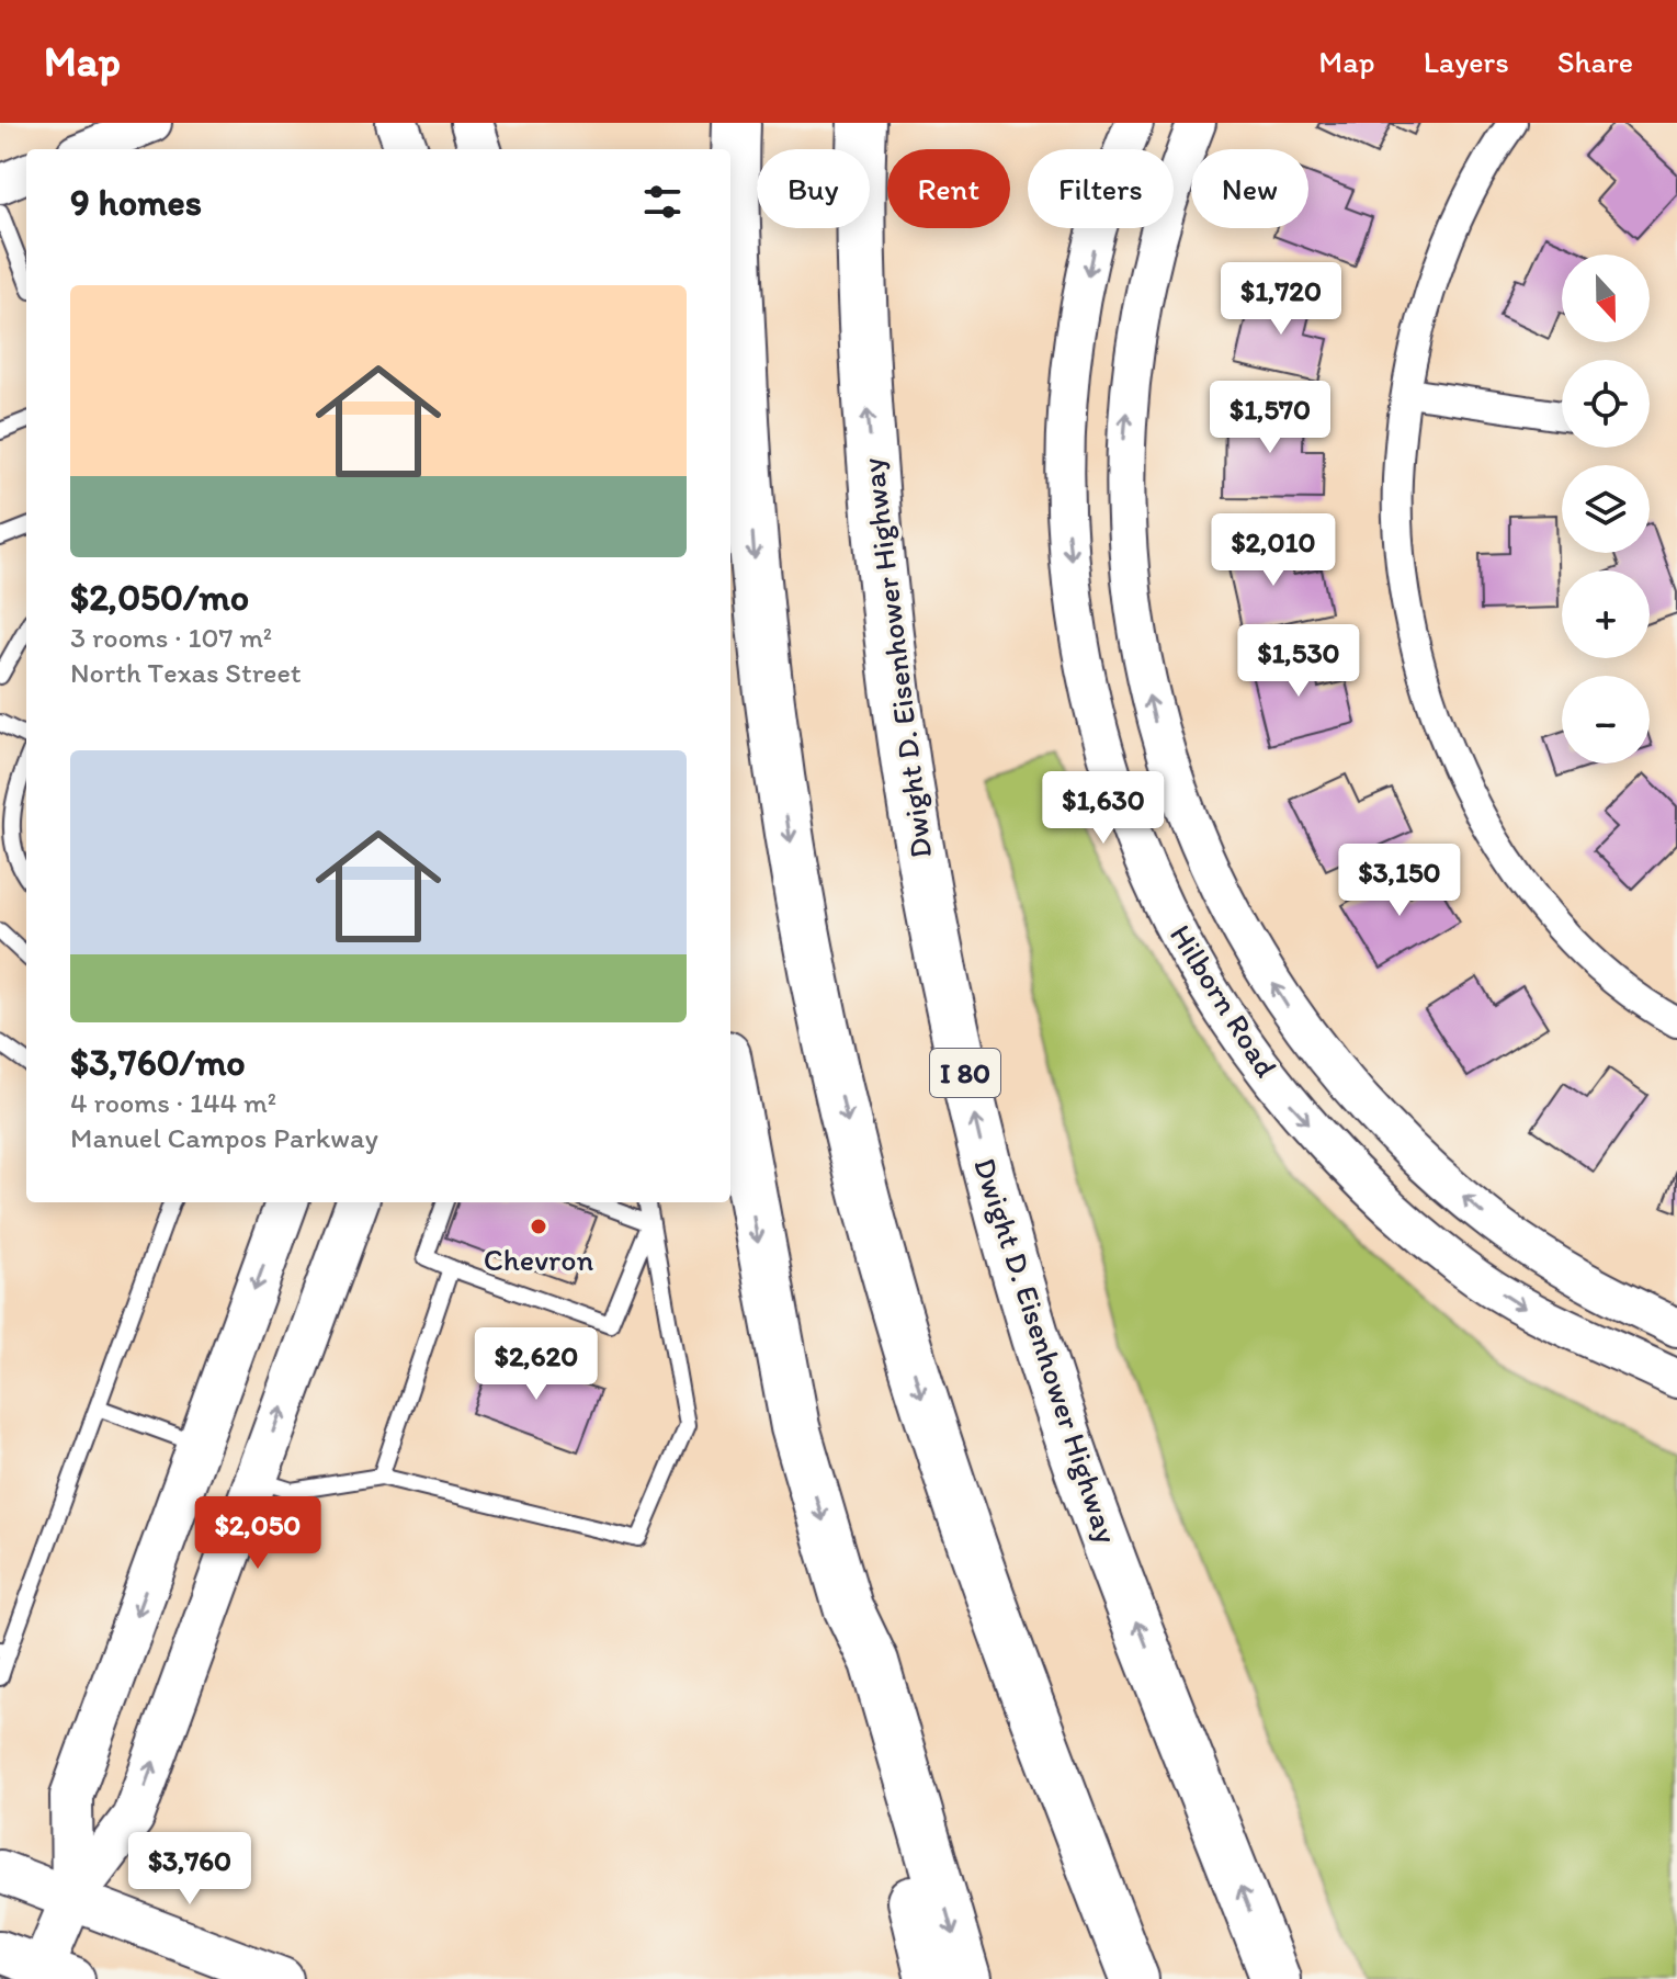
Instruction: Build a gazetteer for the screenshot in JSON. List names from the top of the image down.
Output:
{
  "streets": {
    "highway": ["Dwight D. Eisenhower Highway", "I 80"],
    "street": ["Hilborn Road"]
  },
  "places": ["Chevron"],
  "north": "bottom",
  "page": {
    "header": "Map",
    "nav": ["Map", "Layers", "Share"],
    "chip": [
      "Buy",
      "Rent",
      "Filters",
      "New"
    ],
    "heading": "9 homes",
    "map_buttons": ["+", "−"],
    "list": [
      {
        "name": "$2,050/mo",
        "note": "3 rooms · 107 m² · North Texas Street"
      },
      {
        "name": "$3,760/mo",
        "note": "4 rooms · 144 m² · Manuel Campos Parkway"
      }
    ],
    "price": [
      "$1,720",
      "$1,570",
      "$2,010",
      "$1,530",
      "$1,630",
      "$3,150",
      "$2,620",
      "$2,050",
      "$3,760"
    ]
  }
}
